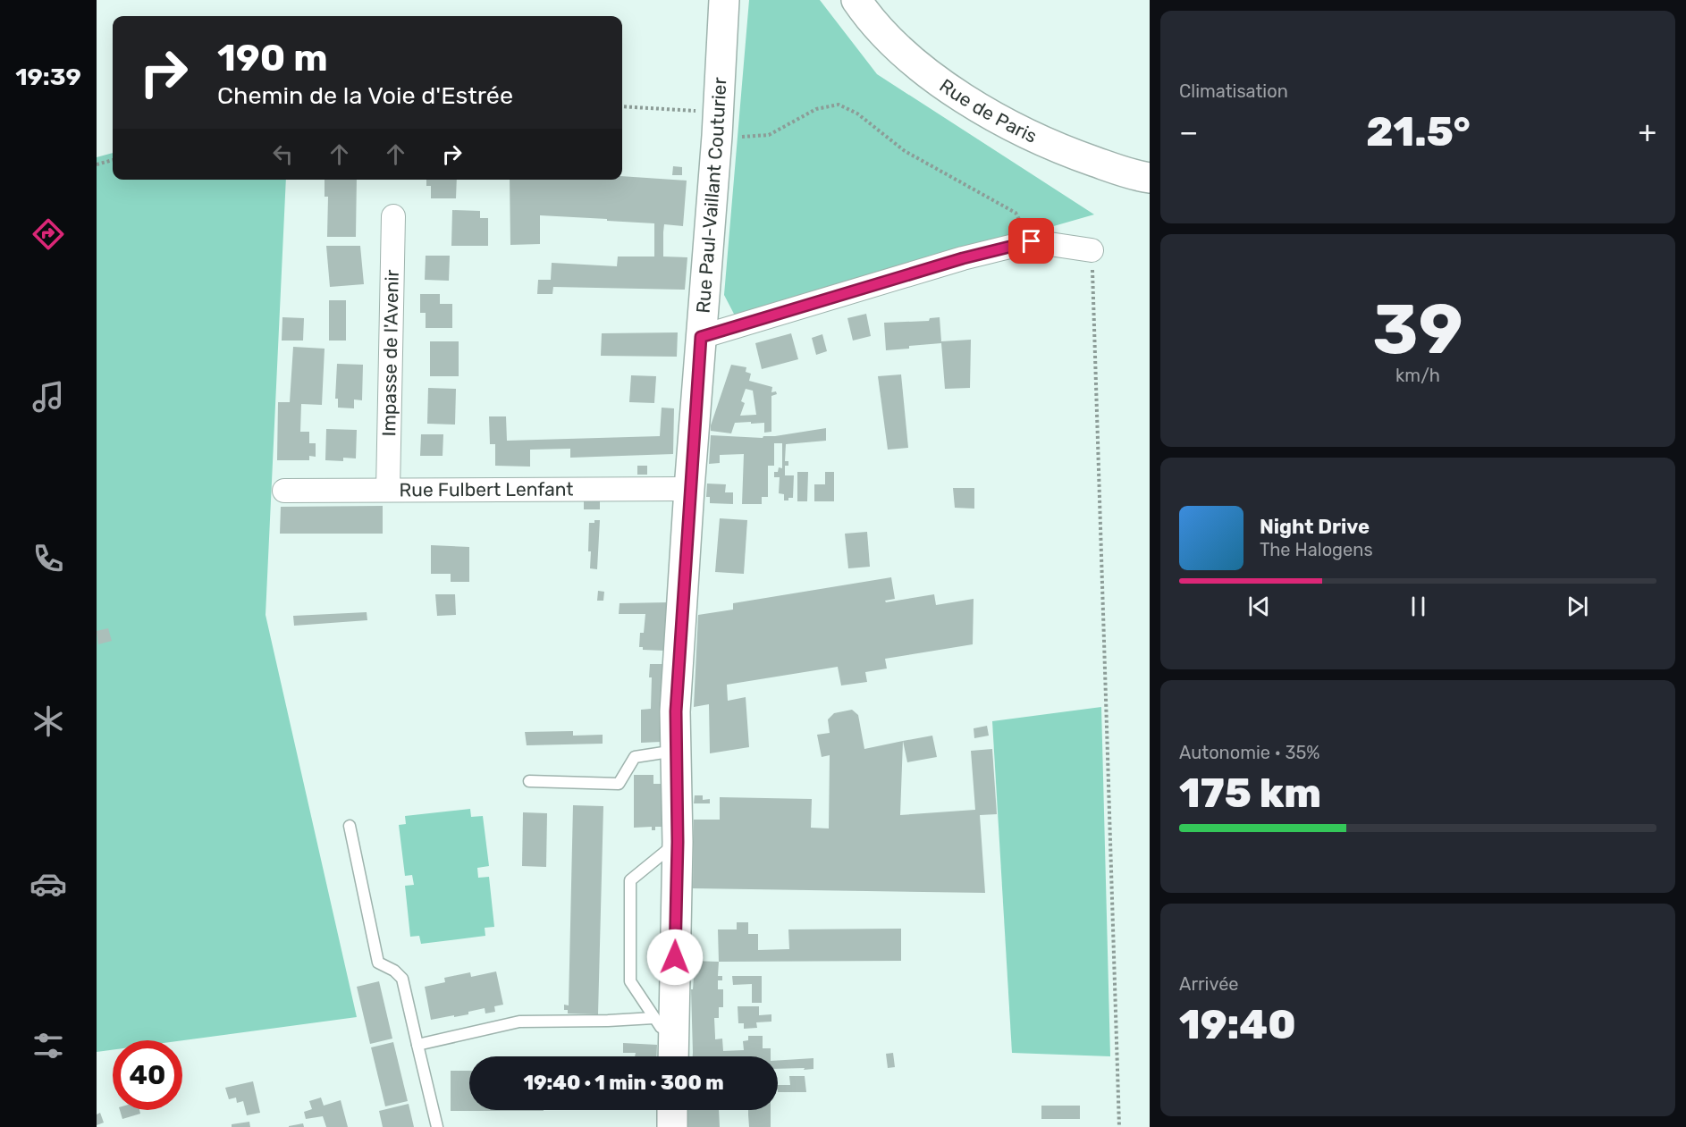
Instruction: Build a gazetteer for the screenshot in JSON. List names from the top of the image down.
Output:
{
  "streets": {
    "street": [
      "Rue de Paris",
      "Rue Paul-Vaillant Couturier",
      "Impasse de l'Avenir",
      "Rue Fulbert Lenfant"
    ]
  },
  "crossings": [
    ["Rue Paul-Vaillant Couturier", "Rue Fulbert Lenfant"],
    ["Impasse de l'Avenir", "Rue Fulbert Lenfant"]
  ],
  "page": {
    "tabs": "19:39",
    "tile": [
      "Climatisation",
      ["39", "km/h"],
      ["Autonomie · 35%", "175 km"],
      ["Arrivée", "19:40"]
    ],
    "turn": ["190 m", "Chemin de la Voie d'Estrée"],
    "heat": ["−", "21.5°", "+"],
    "song": ["Night Drive", "The Halogens"],
    "limit": "40",
    "trip": "19:40 · 1 min · 300 m"
  }
}
